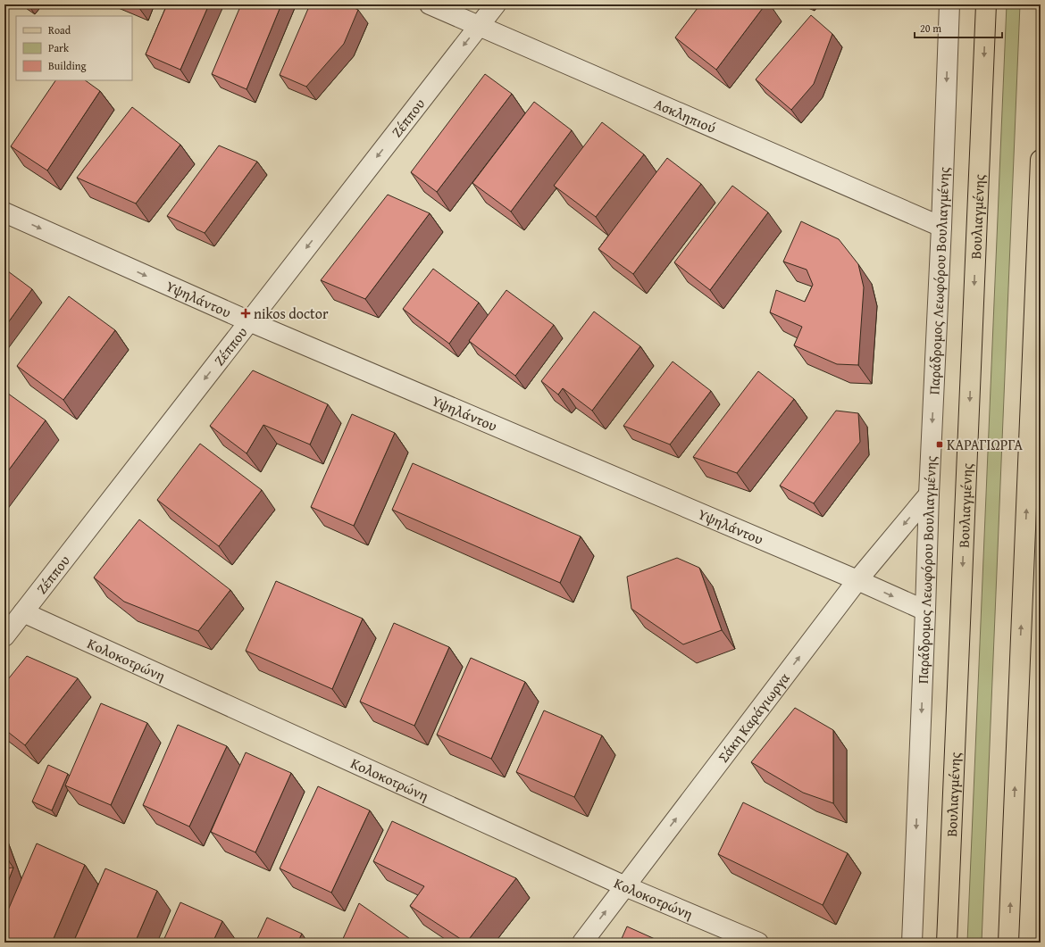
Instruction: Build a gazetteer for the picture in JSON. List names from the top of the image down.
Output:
{
  "streets": {
    "main road": ["Βουλιαγμένης"],
    "street": [
      "Ασκληπιού",
      "Ζέππου",
      "Παράδρομος Λεωφόρου Βουλιαγμένης",
      "Υψηλάντου",
      "Κολοκοτρώνη",
      "Σάκη Καράγιωργα"
    ]
  },
  "crossings": [
    ["Ασκληπιού", "Ζέππου"],
    ["Ασκληπιού", "Παράδρομος Λεωφόρου Βουλιαγμένης"],
    ["Ζέππου", "Υψηλάντου"],
    ["Ζέππου", "Κολοκοτρώνη"],
    ["Παράδρομος Λεωφόρου Βουλιαγμένης", "Υψηλάντου"],
    ["Παράδρομος Λεωφόρου Βουλιαγμένης", "Σάκη Καράγιωργα"],
    ["Υψηλάντου", "Σάκη Καράγιωργα"],
    ["Κολοκοτρώνη", "Σάκη Καράγιωργα"]
  ],
  "one_way": ["Ζέππου", "Παράδρομος Λεωφόρου Βουλιαγμένης"],
  "places": {
    "health": ["nikos doctor"],
    "transit": ["ΚΑΡΑΓΙΩΡΓΑ"]
  },
  "legend": ["Road", "Park", "Building"],
  "scale_bar": "20 m"
}
